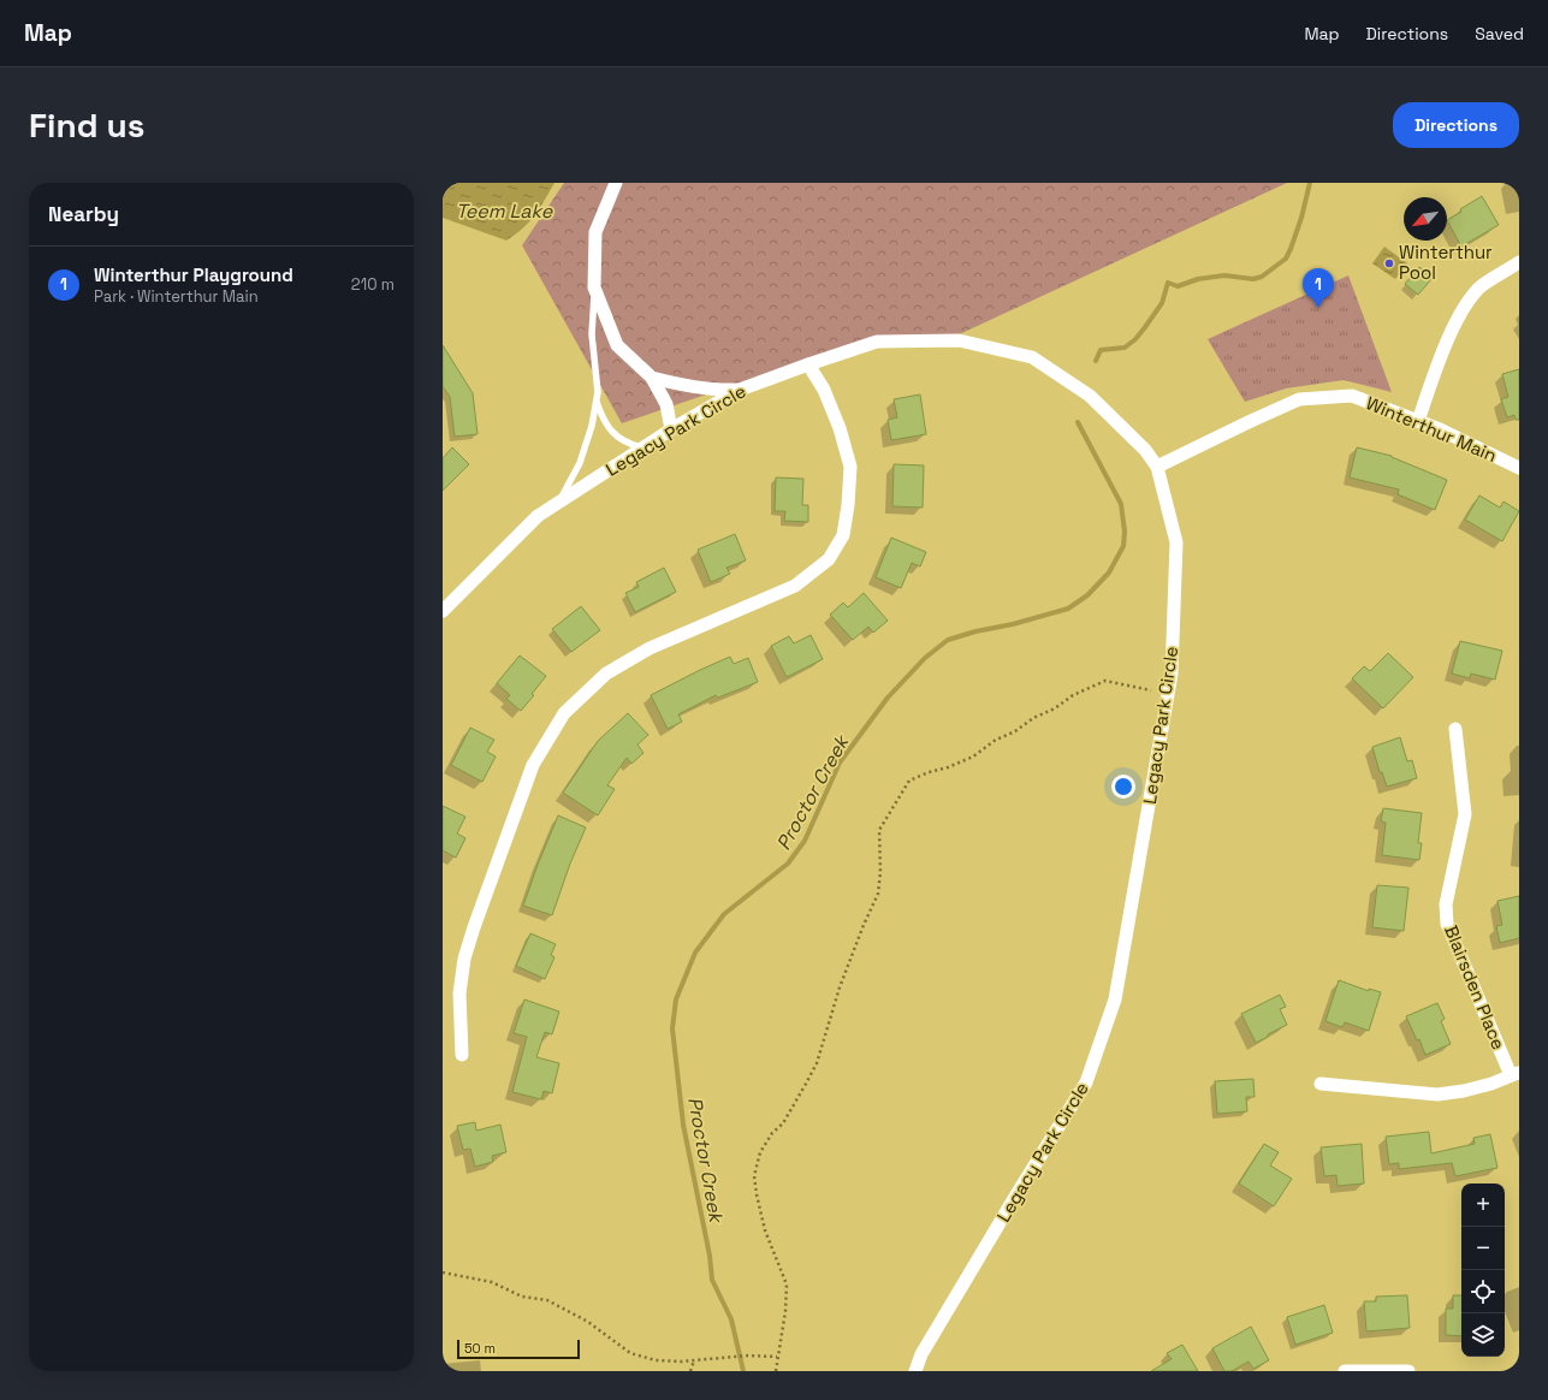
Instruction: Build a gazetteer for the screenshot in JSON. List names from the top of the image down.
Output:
{
  "streets": {
    "street": ["Winterthur Main", "Legacy Park Circle", "Blairsden Place"]
  },
  "crossings": [
    ["Winterthur Main", "Legacy Park Circle"]
  ],
  "water": ["Teem Lake", "Proctor Creek"],
  "places": ["Winterthur Pool"],
  "scale_bar": "50 m",
  "north": "bottom left",
  "page": {
    "header": "Map",
    "nav": ["Map", "Directions", "Saved"],
    "buttons": "Directions",
    "title": "Find us",
    "heading": "Nearby",
    "list": [
      {
        "mark": "1",
        "name": "Winterthur Playground",
        "note": "Park · Winterthur Main",
        "value": "210 m"
      }
    ],
    "pins": "1",
    "map_buttons": ["+", "−"],
    "scale": "50 m"
  }
}
